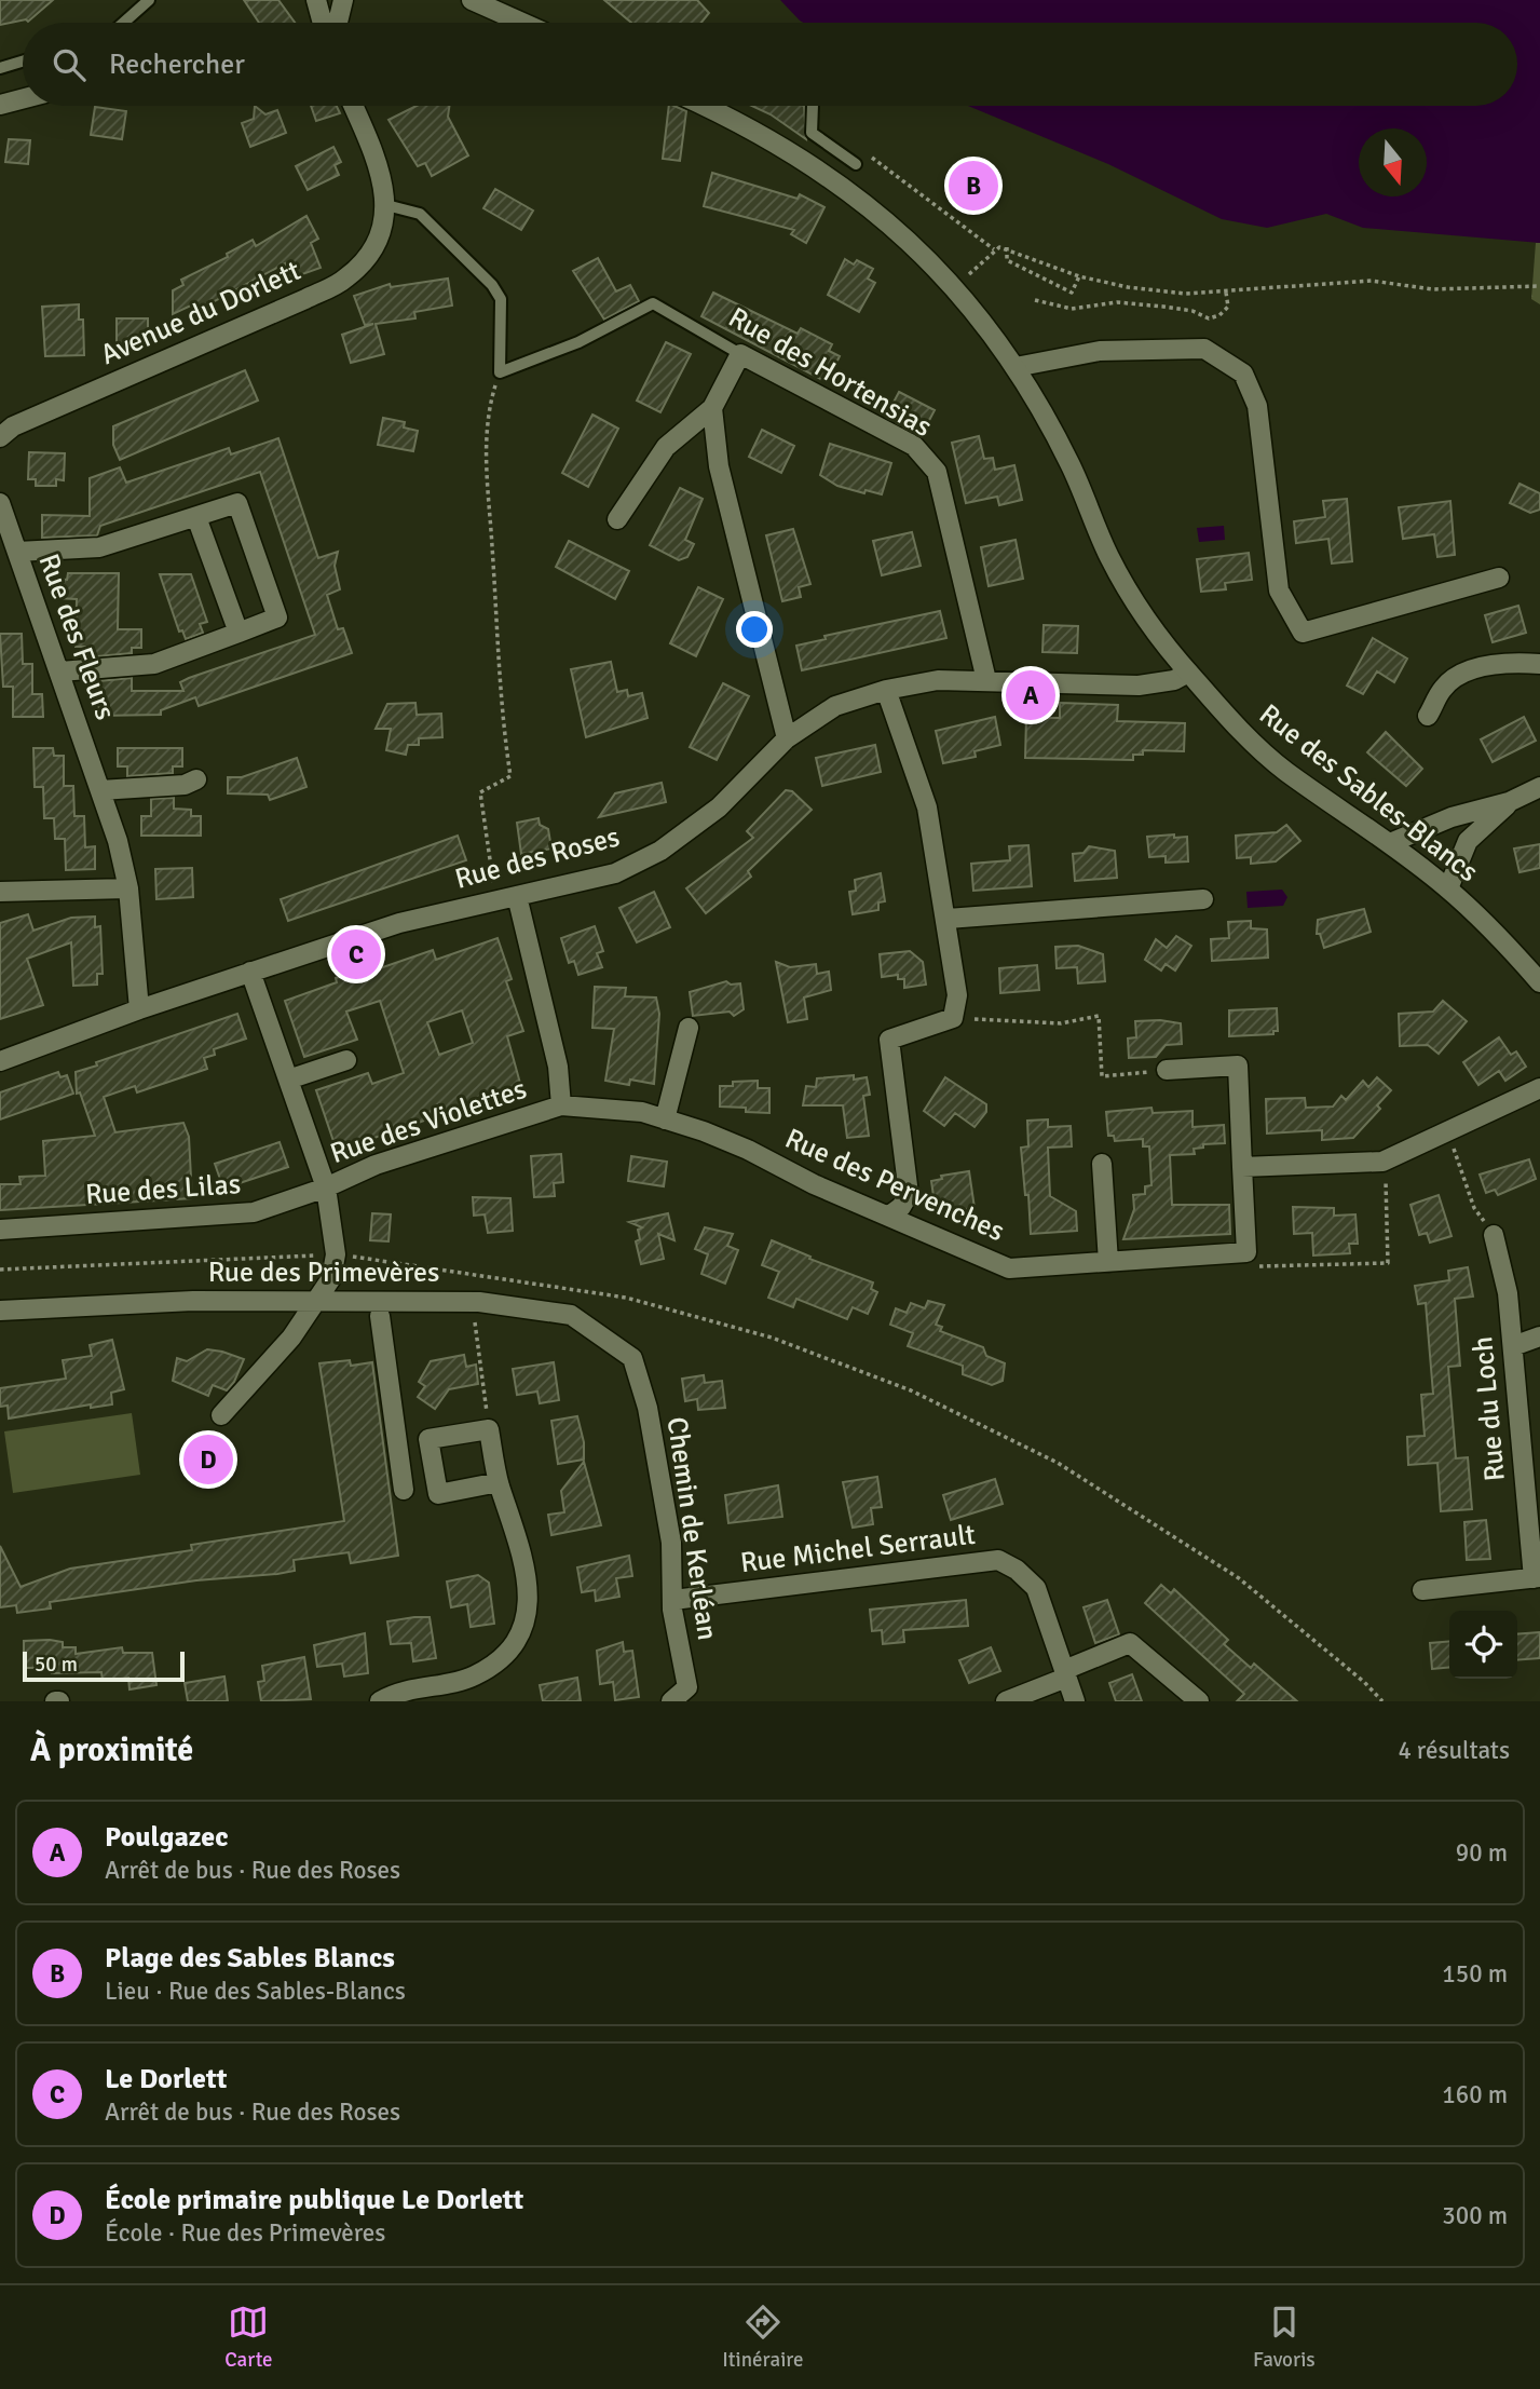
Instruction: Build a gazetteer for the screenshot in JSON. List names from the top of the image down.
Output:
{
  "streets": {
    "street": [
      "Avenue du Dorlett",
      "Rue des Hortensias",
      "Rue des Fleurs",
      "Rue des Sables-Blancs",
      "Rue des Roses",
      "Rue des Violettes",
      "Rue des Pervenches",
      "Rue des Lilas",
      "Rue des Primevères",
      "Rue du Loch",
      "Chemin de Kerléan",
      "Rue Michel Serrault"
    ]
  },
  "crossings": [
    ["Rue des Hortensias", "Rue des Roses"],
    ["Rue des Fleurs", "Rue des Roses"],
    ["Rue des Sables-Blancs", "Rue des Roses"],
    ["Rue des Roses", "Rue des Violettes"],
    ["Rue des Violettes", "Rue des Pervenches"],
    ["Rue des Violettes", "Rue des Lilas"],
    ["Rue des Primevères", "Chemin de Kerléan"],
    ["Chemin de Kerléan", "Rue Michel Serrault"]
  ],
  "scale_bar": "50 m",
  "north": "bottom",
  "page": {
    "search": "Rechercher",
    "pins": [
      "B",
      "A",
      "C",
      "D"
    ],
    "scale": "50 m",
    "heading": ["À proximité", "4 résultats"],
    "list": [
      {
        "mark": "A",
        "name": "Poulgazec",
        "note": "Arrêt de bus · Rue des Roses",
        "value": "90 m"
      },
      {
        "mark": "B",
        "name": "Plage des Sables Blancs",
        "note": "Lieu · Rue des Sables-Blancs",
        "value": "150 m"
      },
      {
        "mark": "C",
        "name": "Le Dorlett",
        "note": "Arrêt de bus · Rue des Roses",
        "value": "160 m"
      },
      {
        "mark": "D",
        "name": "École primaire publique Le Dorlett",
        "note": "École · Rue des Primevères",
        "value": "300 m"
      }
    ],
    "nav": ["Carte", "Itinéraire", "Favoris"]
  }
}
